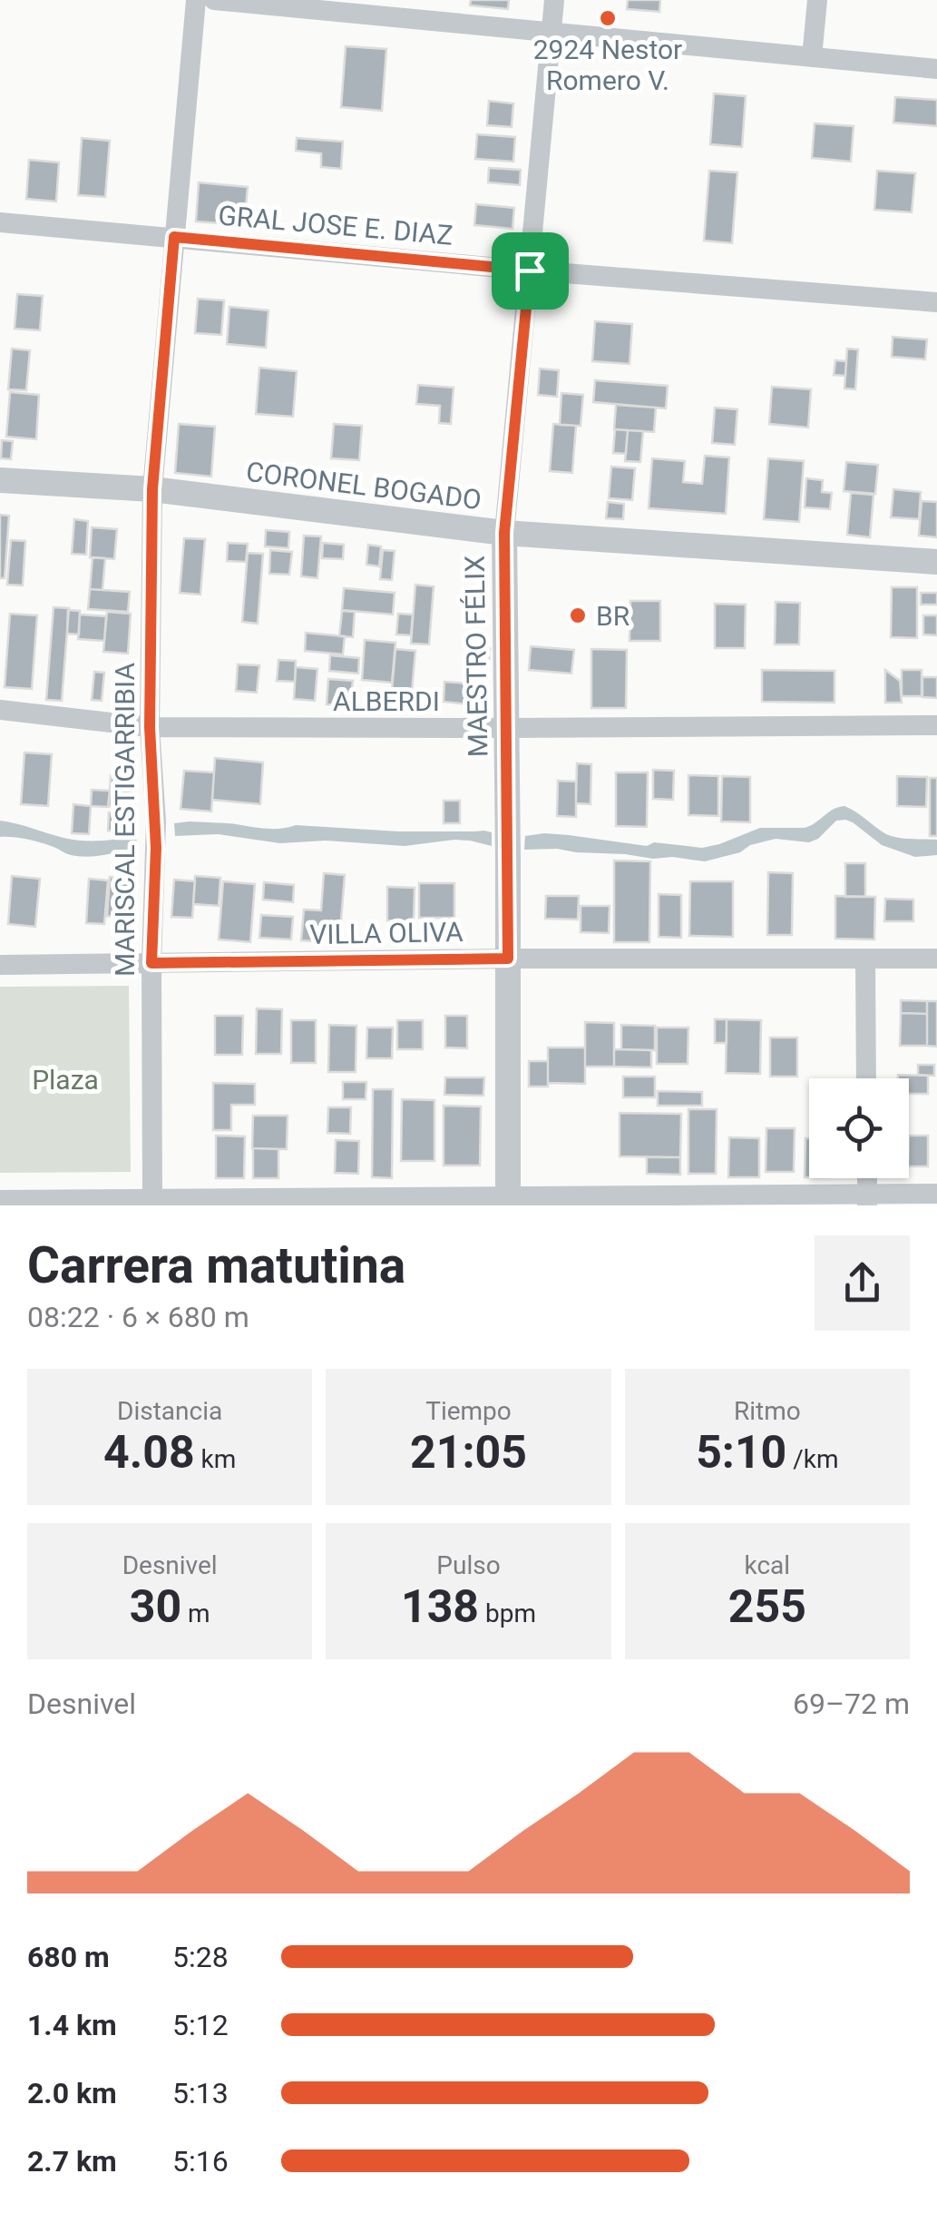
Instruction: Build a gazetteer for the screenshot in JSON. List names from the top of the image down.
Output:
{
  "streets": {
    "street": [
      "GRAL JOSE E. DIAZ",
      "CORONEL BOGADO",
      "MAESTRO FÉLIX",
      "ALBERDI",
      "MARISCAL ESTIGARRIBIA",
      "VILLA OLIVA"
    ]
  },
  "crossings": [
    ["GRAL JOSE E. DIAZ", "MAESTRO FÉLIX"],
    ["GRAL JOSE E. DIAZ", "MARISCAL ESTIGARRIBIA"],
    ["CORONEL BOGADO", "MAESTRO FÉLIX"],
    ["CORONEL BOGADO", "MARISCAL ESTIGARRIBIA"],
    ["MAESTRO FÉLIX", "ALBERDI"],
    ["MAESTRO FÉLIX", "VILLA OLIVA"],
    ["ALBERDI", "MARISCAL ESTIGARRIBIA"],
    ["MARISCAL ESTIGARRIBIA", "VILLA OLIVA"]
  ],
  "parks": ["Plaza"],
  "places": ["2924 Nestor Romero V.", "BR"],
  "page": {
    "heading": ["Carrera matutina", "08:22 · 6 × 680 m"],
    "stats": [
      ["Distancia", "4.08 km"],
      ["Tiempo", "21:05"],
      ["Ritmo", "5:10 /km"],
      ["Desnivel", "30 m"],
      ["Pulso", "138 bpm"],
      ["kcal", "255"]
    ],
    "chart": ["Desnivel", "69–72 m"],
    "list": [
      {
        "name": "680 m",
        "note": "5:28"
      },
      {
        "name": "1.4 km",
        "note": "5:12"
      },
      {
        "name": "2.0 km",
        "note": "5:13"
      },
      {
        "name": "2.7 km",
        "note": "5:16"
      }
    ]
  }
}
